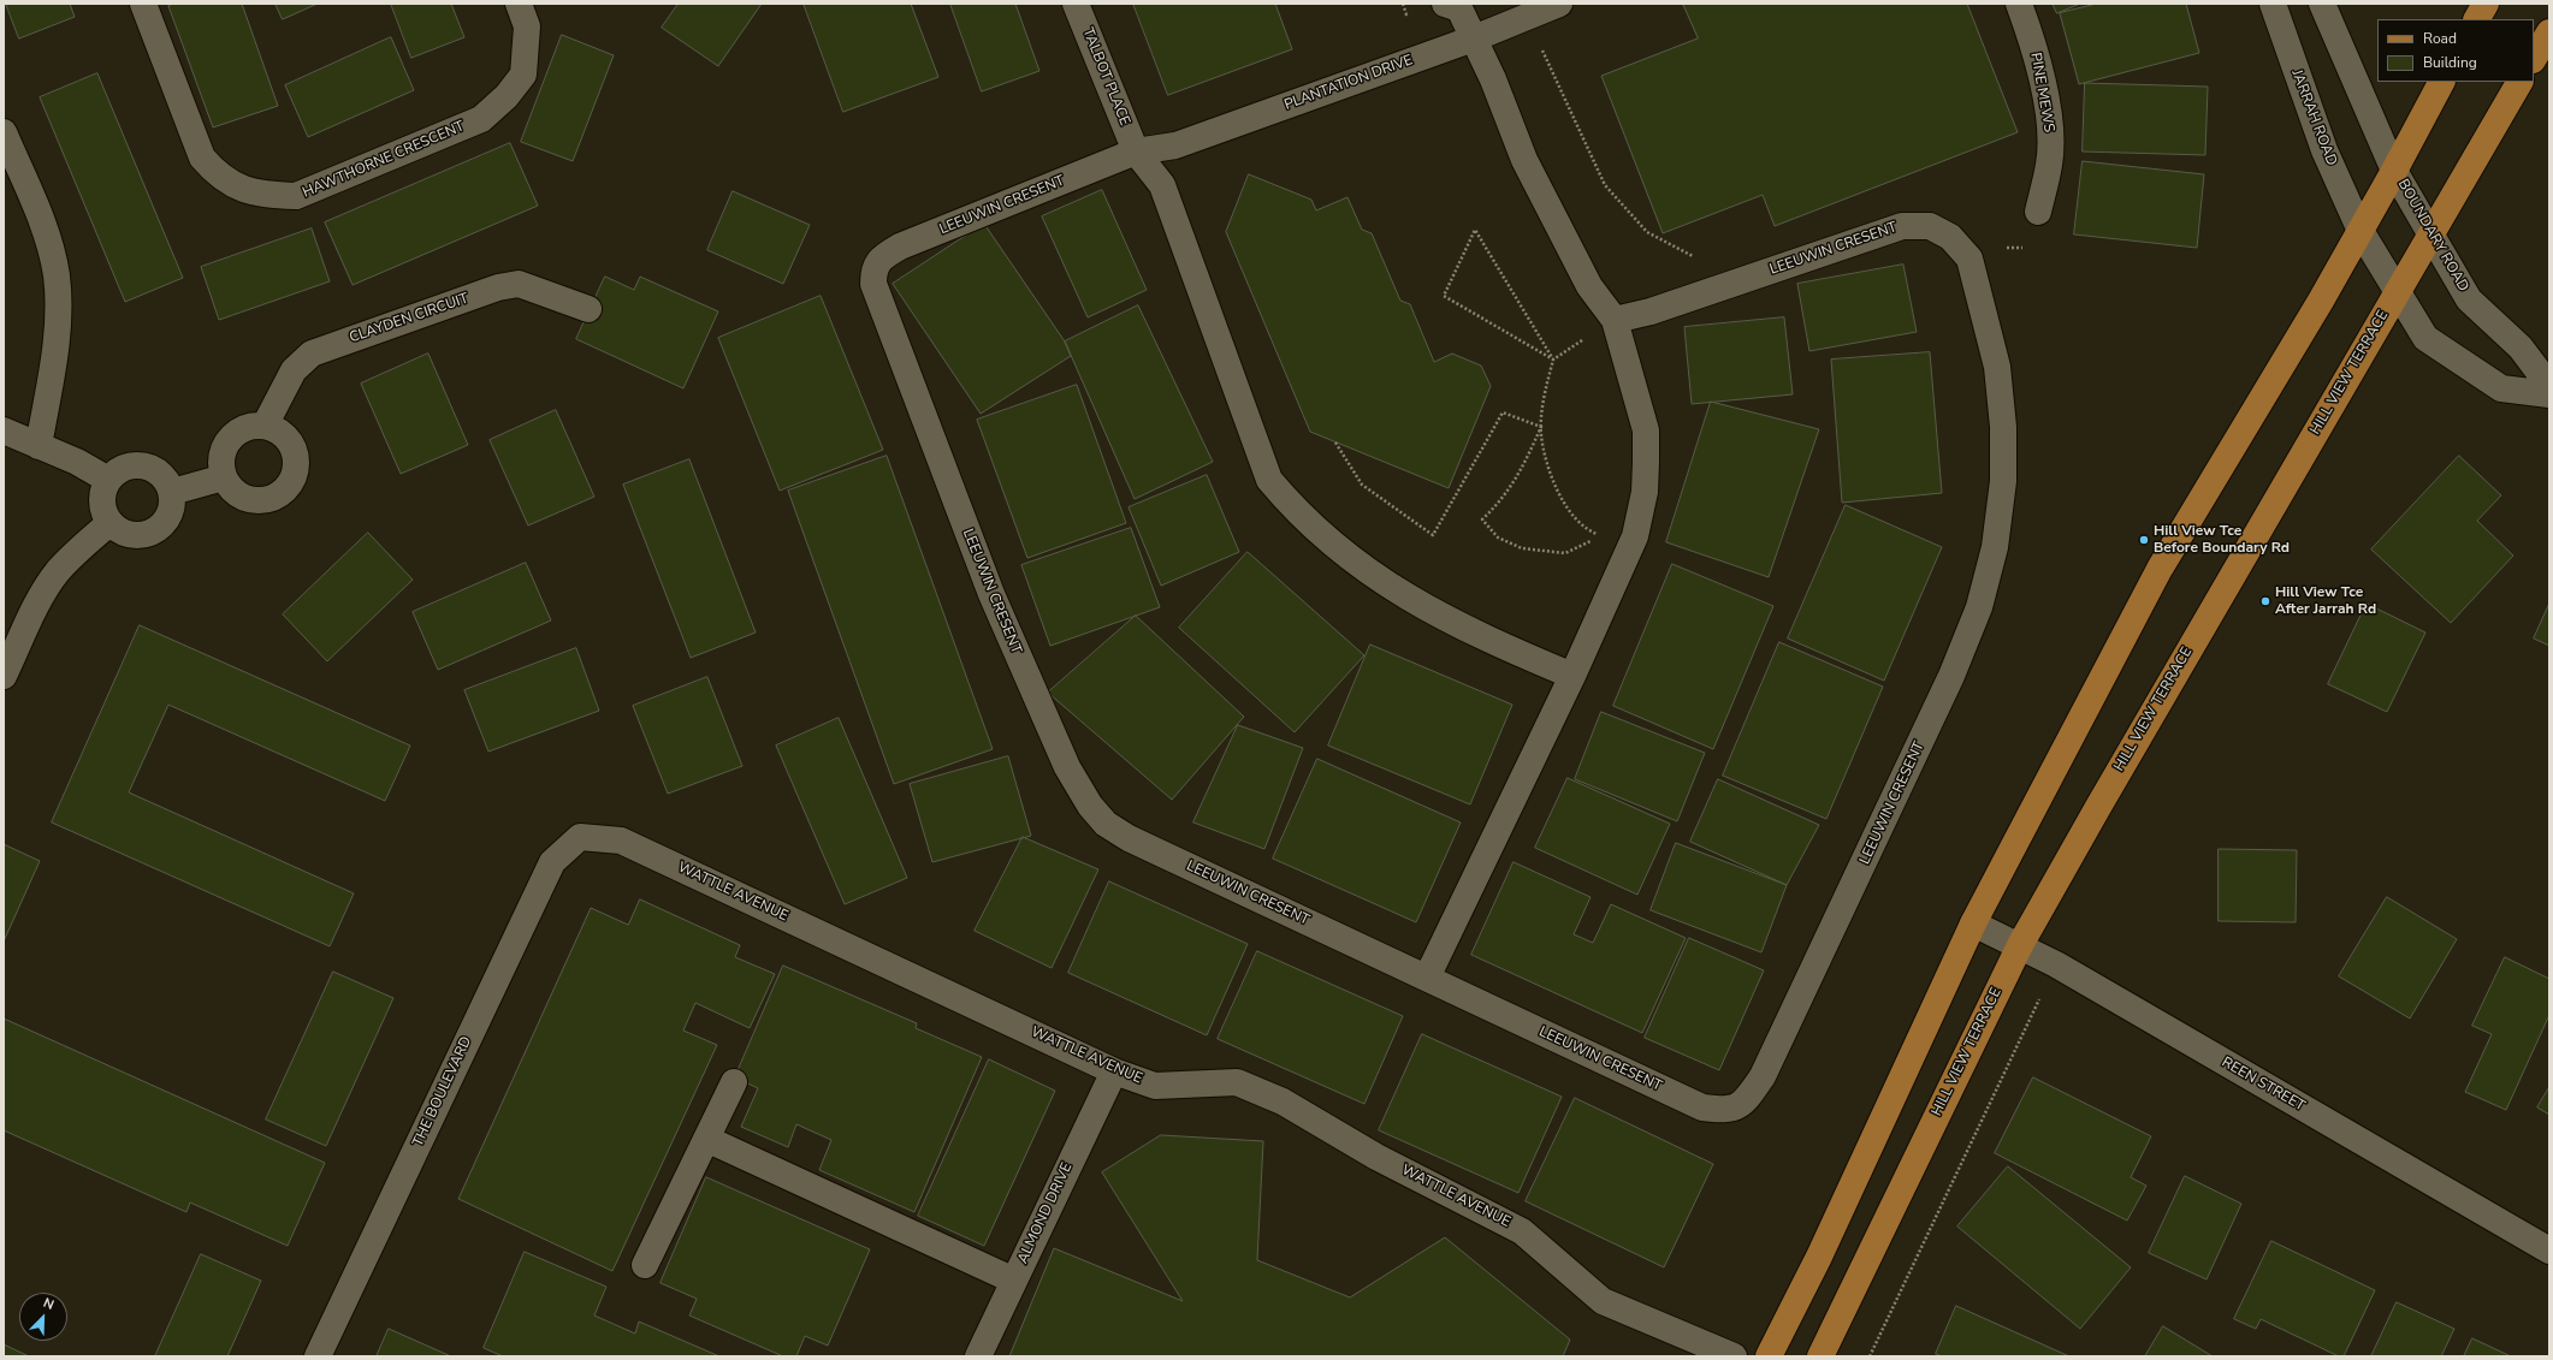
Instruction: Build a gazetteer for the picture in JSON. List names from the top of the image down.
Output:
{
  "streets": {
    "main road": ["HILL VIEW TERRACE"],
    "street": [
      "TALBOT PLACE",
      "PLANTATION DRIVE",
      "PINE MEWS",
      "JARRAH ROAD",
      "HAWTHORNE CRESCENT",
      "LEEUWIN CRESENT",
      "BOUNDARY ROAD",
      "CLAYDEN CIRCUIT",
      "WATTLE AVENUE",
      "REEN STREET",
      "THE BOULEVARD",
      "ALMOND DRIVE"
    ]
  },
  "crossings": [
    ["TALBOT PLACE", "PLANTATION DRIVE"],
    ["TALBOT PLACE", "LEEUWIN CRESENT"],
    ["PLANTATION DRIVE", "LEEUWIN CRESENT"],
    ["BOUNDARY ROAD", "HILL VIEW TERRACE"],
    ["HILL VIEW TERRACE", "REEN STREET"],
    ["WATTLE AVENUE", "THE BOULEVARD"],
    ["WATTLE AVENUE", "ALMOND DRIVE"]
  ],
  "places": ["Hill View Tce Before Boundary Rd", "Hill View Tce After Jarrah Rd"],
  "legend": ["Road", "Building"],
  "north": "top right"
}
